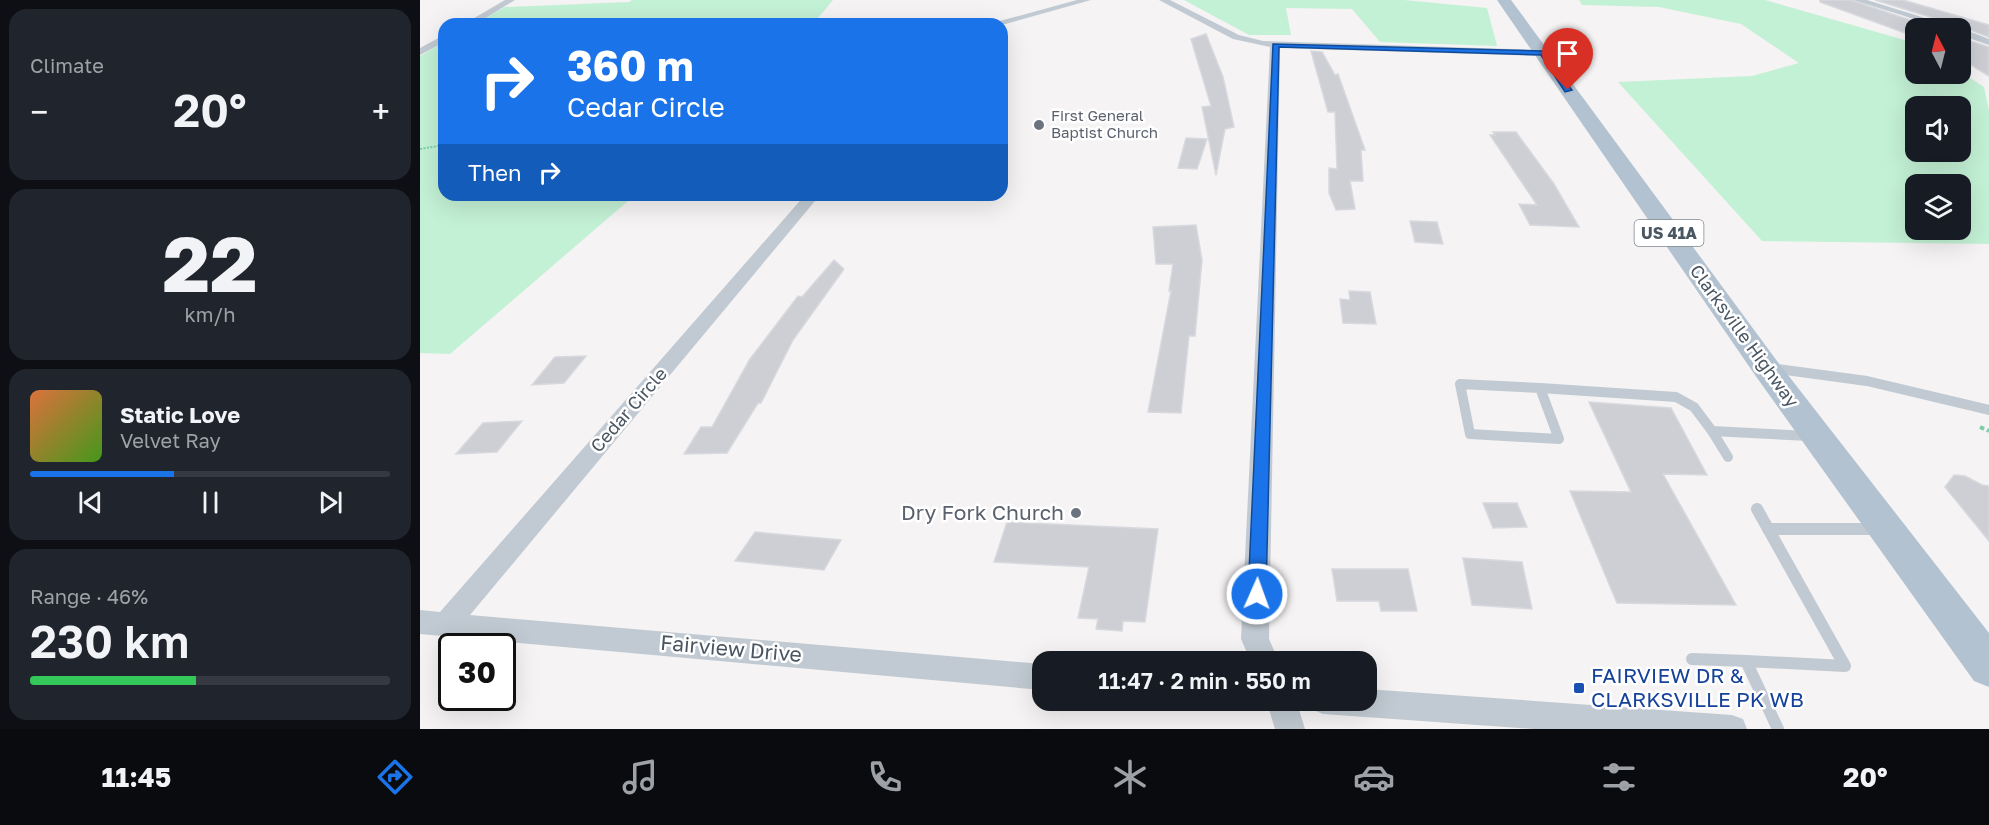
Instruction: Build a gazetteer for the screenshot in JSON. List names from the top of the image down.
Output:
{
  "streets": {
    "main road": ["US 41A", "Clarksville Highway"],
    "street": ["Cedar Circle", "Fairview Drive"]
  },
  "crossings": [
    ["Cedar Circle", "Fairview Drive"]
  ],
  "places": {
    "other": ["First General Baptist Church", "Dry Fork Church"],
    "transit": ["FAIRVIEW DR & CLARKSVILLE PK WB"]
  },
  "north": "top",
  "page": {
    "tile": [
      "Climate",
      ["22", "km/h"],
      ["Range · 46%", "230 km"]
    ],
    "turn": ["360 m", "Cedar Circle"],
    "heat": ["−", "20°", "+"],
    "then": "Then",
    "song": ["Static Love", "Velvet Ray"],
    "limit": "30",
    "trip": "11:47 · 2 min · 550 m",
    "tabs": ["11:45", "20°"]
  }
}
